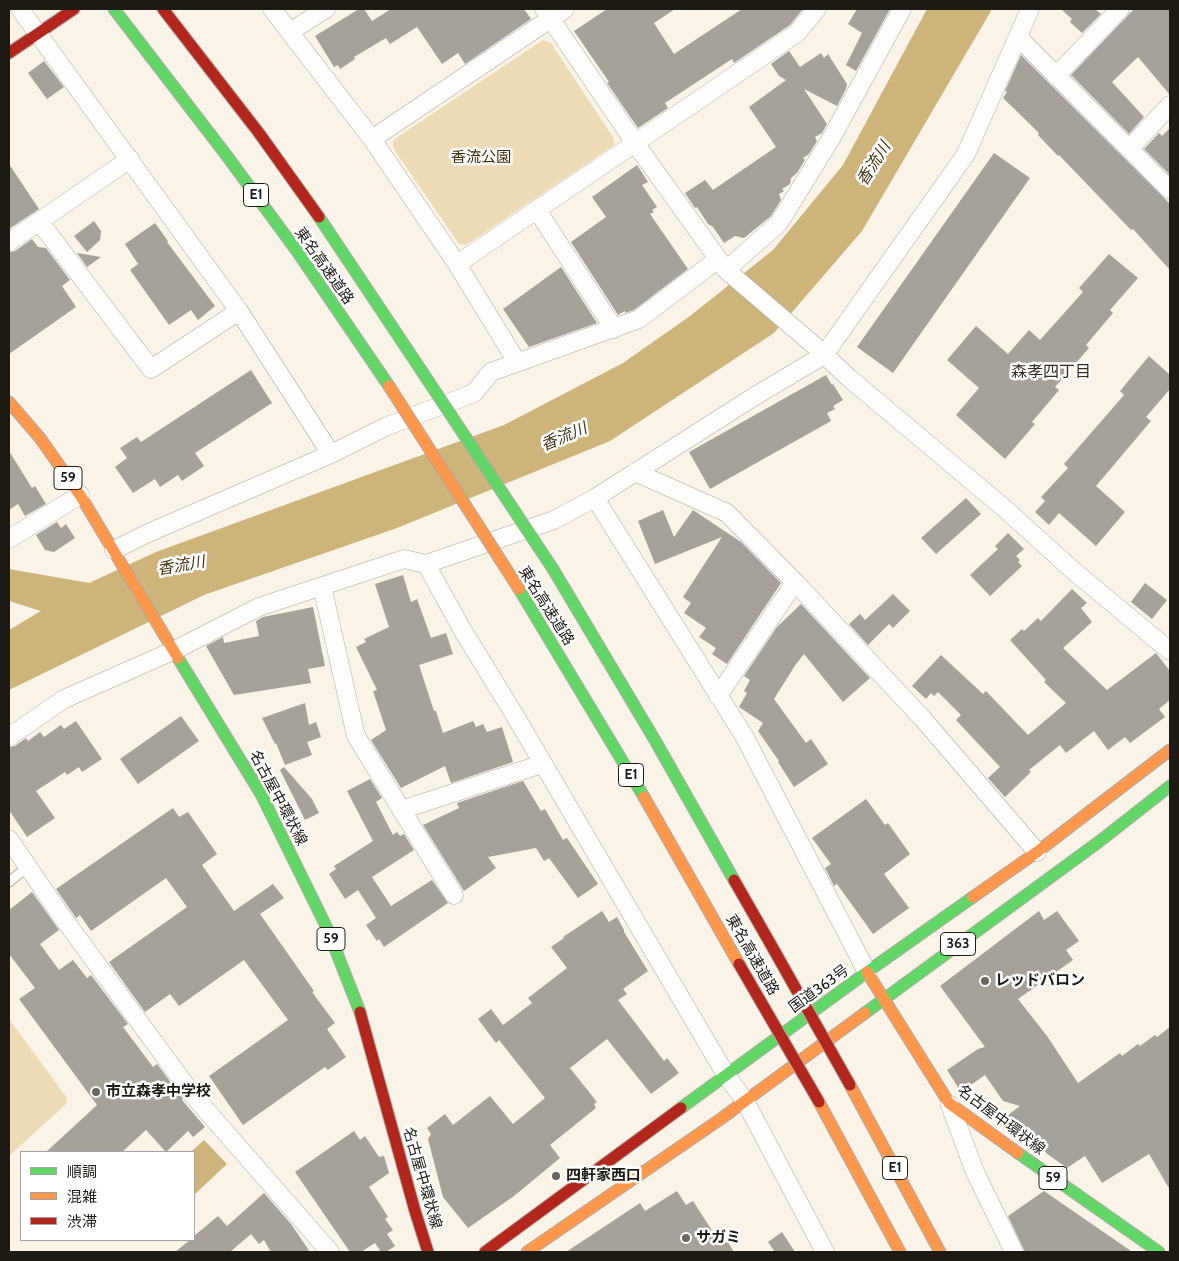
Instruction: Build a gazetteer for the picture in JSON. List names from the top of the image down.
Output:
{
  "streets": {
    "main road": [
      "E1",
      "東名高速道路",
      "59",
      "名古屋中環状線",
      "363",
      "国道363号"
    ]
  },
  "crossings": [
    ["名古屋中環状線", "363"],
    ["名古屋中環状線", "国道363号"]
  ],
  "districts": ["森孝四丁目"],
  "water": ["香流川"],
  "parks": ["香流公園"],
  "places": [
    "レッドバロン",
    "市立森孝中学校",
    "四軒家西口",
    "サガミ"
  ],
  "legend": ["順調", "混雑", "渋滞"]
}
